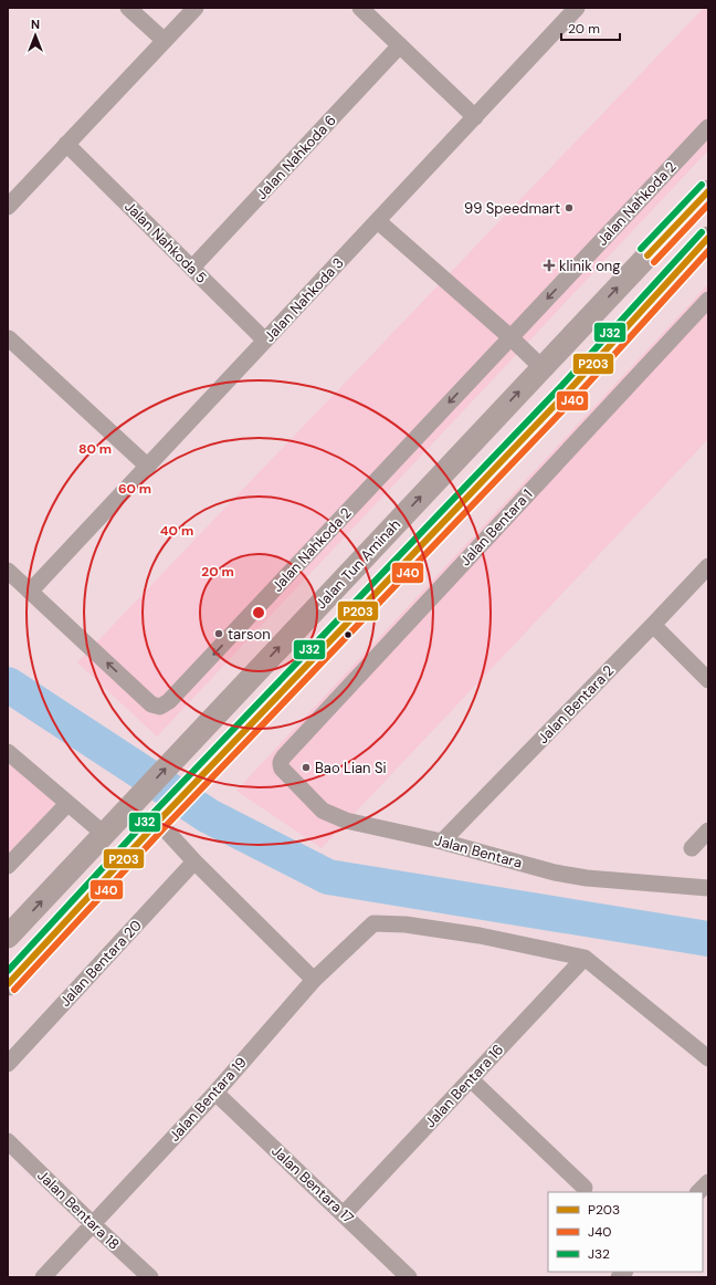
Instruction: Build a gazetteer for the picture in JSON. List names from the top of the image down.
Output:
{
  "streets": {
    "main road": ["Jalan Tun Aminah"],
    "street": [
      "Jalan Nahkoda 6",
      "Jalan Nahkoda 2",
      "Jalan Nahkoda 5",
      "Jalan Nahkoda 3",
      "Jalan Bentara 1",
      "Jalan Bentara 2",
      "Jalan Bentara",
      "Jalan Bentara 20",
      "Jalan Bentara 16",
      "Jalan Bentara 19",
      "Jalan Bentara 17",
      "Jalan Bentara 18"
    ]
  },
  "crossings": [
    ["Jalan Nahkoda 6", "Jalan Nahkoda 5"],
    ["Jalan Nahkoda 2", "Jalan Nahkoda 3"],
    ["Jalan Nahkoda 5", "Jalan Nahkoda 3"],
    ["Jalan Bentara 1", "Jalan Bentara"],
    ["Jalan Bentara 2", "Jalan Bentara"],
    ["Jalan Bentara 16", "Jalan Bentara 19"],
    ["Jalan Bentara 16", "Jalan Bentara 17"],
    ["Jalan Bentara 19", "Jalan Bentara 17"],
    ["Jalan Bentara 19", "Jalan Bentara 18"]
  ],
  "one_way": ["Jalan Nahkoda 2"],
  "places": {
    "other": ["99 Speedmart", "tarson", "Bao Lian Si"],
    "health": ["klinik ong"]
  },
  "lines": ["transit line J32", "transit line P203", "transit line J40"],
  "legend": ["P203", "J40", "J32"],
  "scale_bar": "20 m",
  "north": "top",
  "rings": [
    "80 m",
    "60 m",
    "40 m",
    "20 m"
  ]
}
